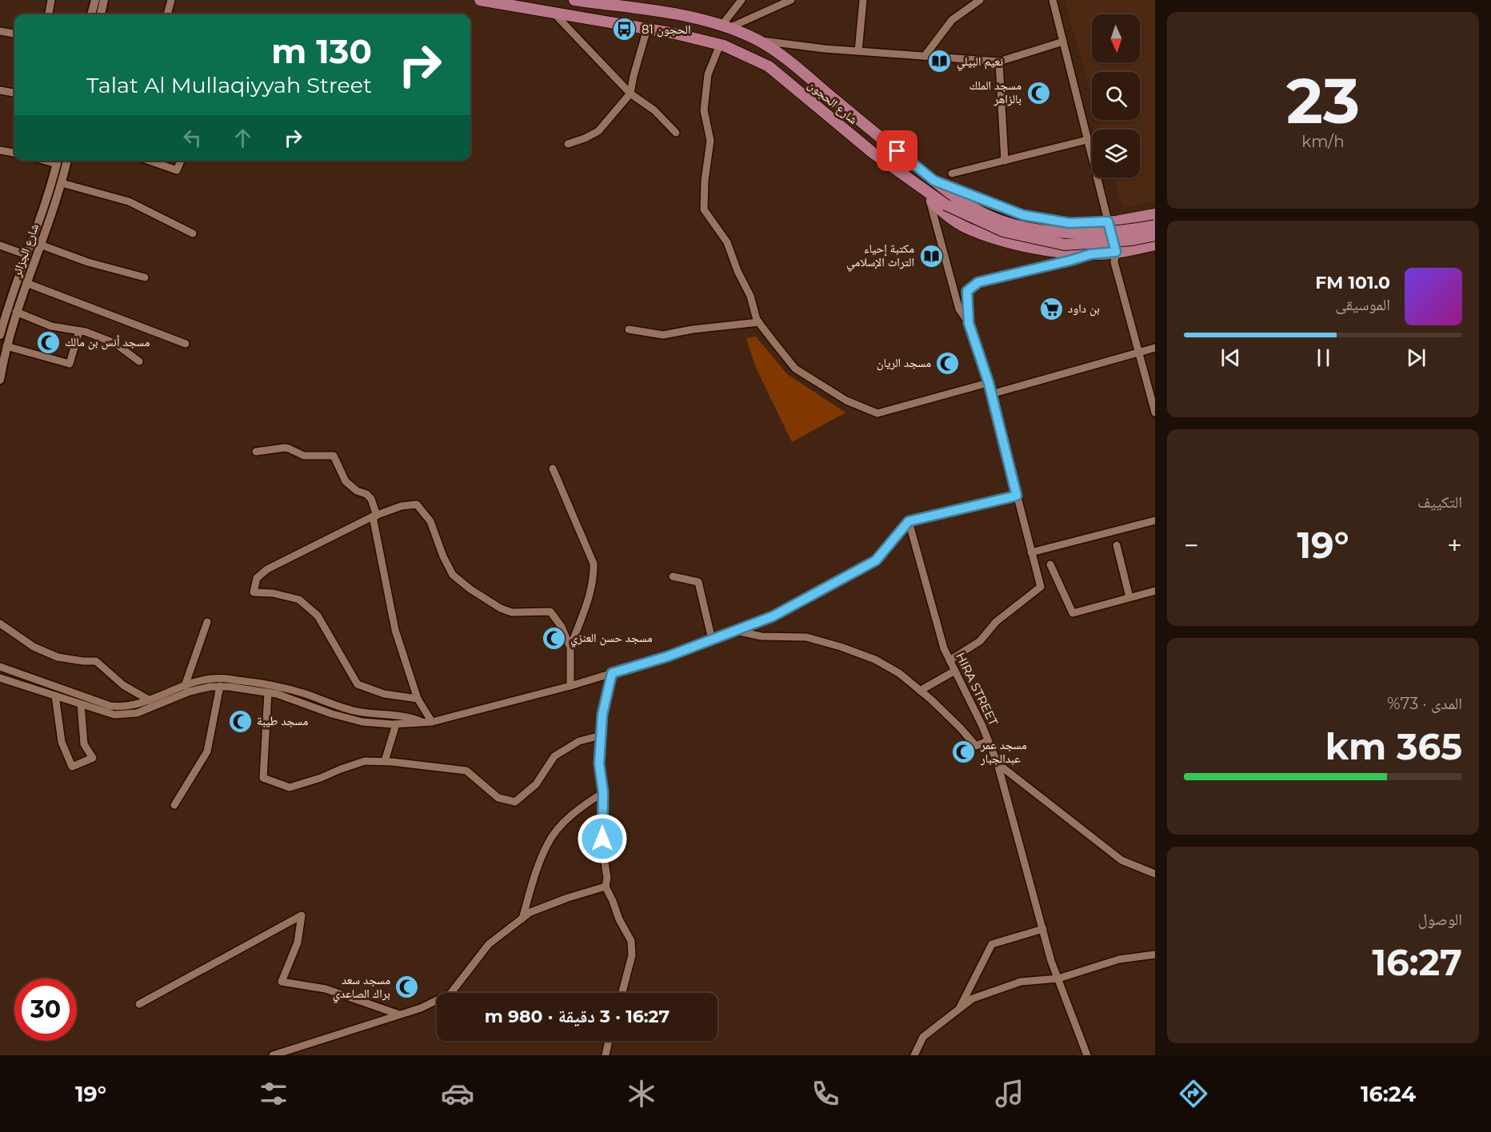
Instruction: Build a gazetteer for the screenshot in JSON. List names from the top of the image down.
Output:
{
  "streets": {
    "main road": ["شارع الحجون"],
    "street": ["شارع الجزائر", "HIRA STREET"]
  },
  "places": {
    "bus stop": ["الحجون 81"],
    "library": ["نعيم البيلي", "مكتبة إحياء التراث الإسلامي"],
    "mosque": [
      "مسجد الملك بالزاهر",
      "مسجد أنس بن مالك",
      "مسجد الريان",
      "مسجد حسن العنزي",
      "مسجد طيبة",
      "مسجد عمر عبدالجبار",
      "مسجد سعد براك الصاعدي"
    ],
    "supermarket": ["بن داود"]
  },
  "north": "bottom",
  "page": {
    "tile": [
      ["23", "km/h"],
      "التكييف",
      ["المدى · 73%", "365 km"],
      ["الوصول", "16:27"]
    ],
    "turn": ["130 m", "Talat Al Mullaqiyyah Street"],
    "song": ["101.0 FM", "الموسيقى"],
    "heat": ["−", "19°", "+"],
    "limit": "30",
    "trip": "16:27 · 3 دقيقة · 980 m",
    "tabs": ["16:24", "19°"]
  }
}
